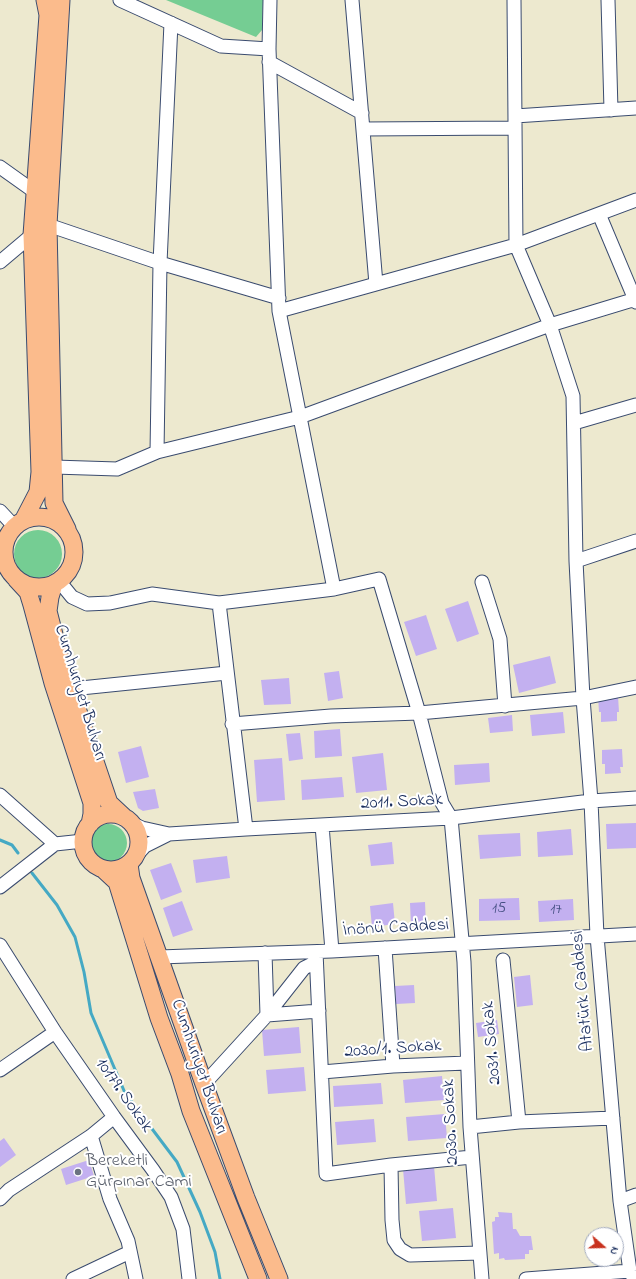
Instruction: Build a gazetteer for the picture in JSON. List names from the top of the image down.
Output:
{
  "streets": {
    "main road": ["Cumhuriyet Bulvarı"],
    "street": [
      "2011. Sokak",
      "İnönü Caddesi",
      "Atatürk Caddesi",
      "2031. Sokak",
      "2030/1. Sokak",
      "10179. Sokak",
      "2030. Sokak"
    ]
  },
  "crossings": [
    ["2011. Sokak", "Atatürk Caddesi"],
    ["2011. Sokak", "2030. Sokak"],
    ["İnönü Caddesi", "Atatürk Caddesi"],
    ["İnönü Caddesi", "2030. Sokak"],
    ["2030/1. Sokak", "2030. Sokak"]
  ],
  "places": ["Bereketli Gürpınar Cami"],
  "house_numbers": ["15", "17"],
  "north": "right"
}
